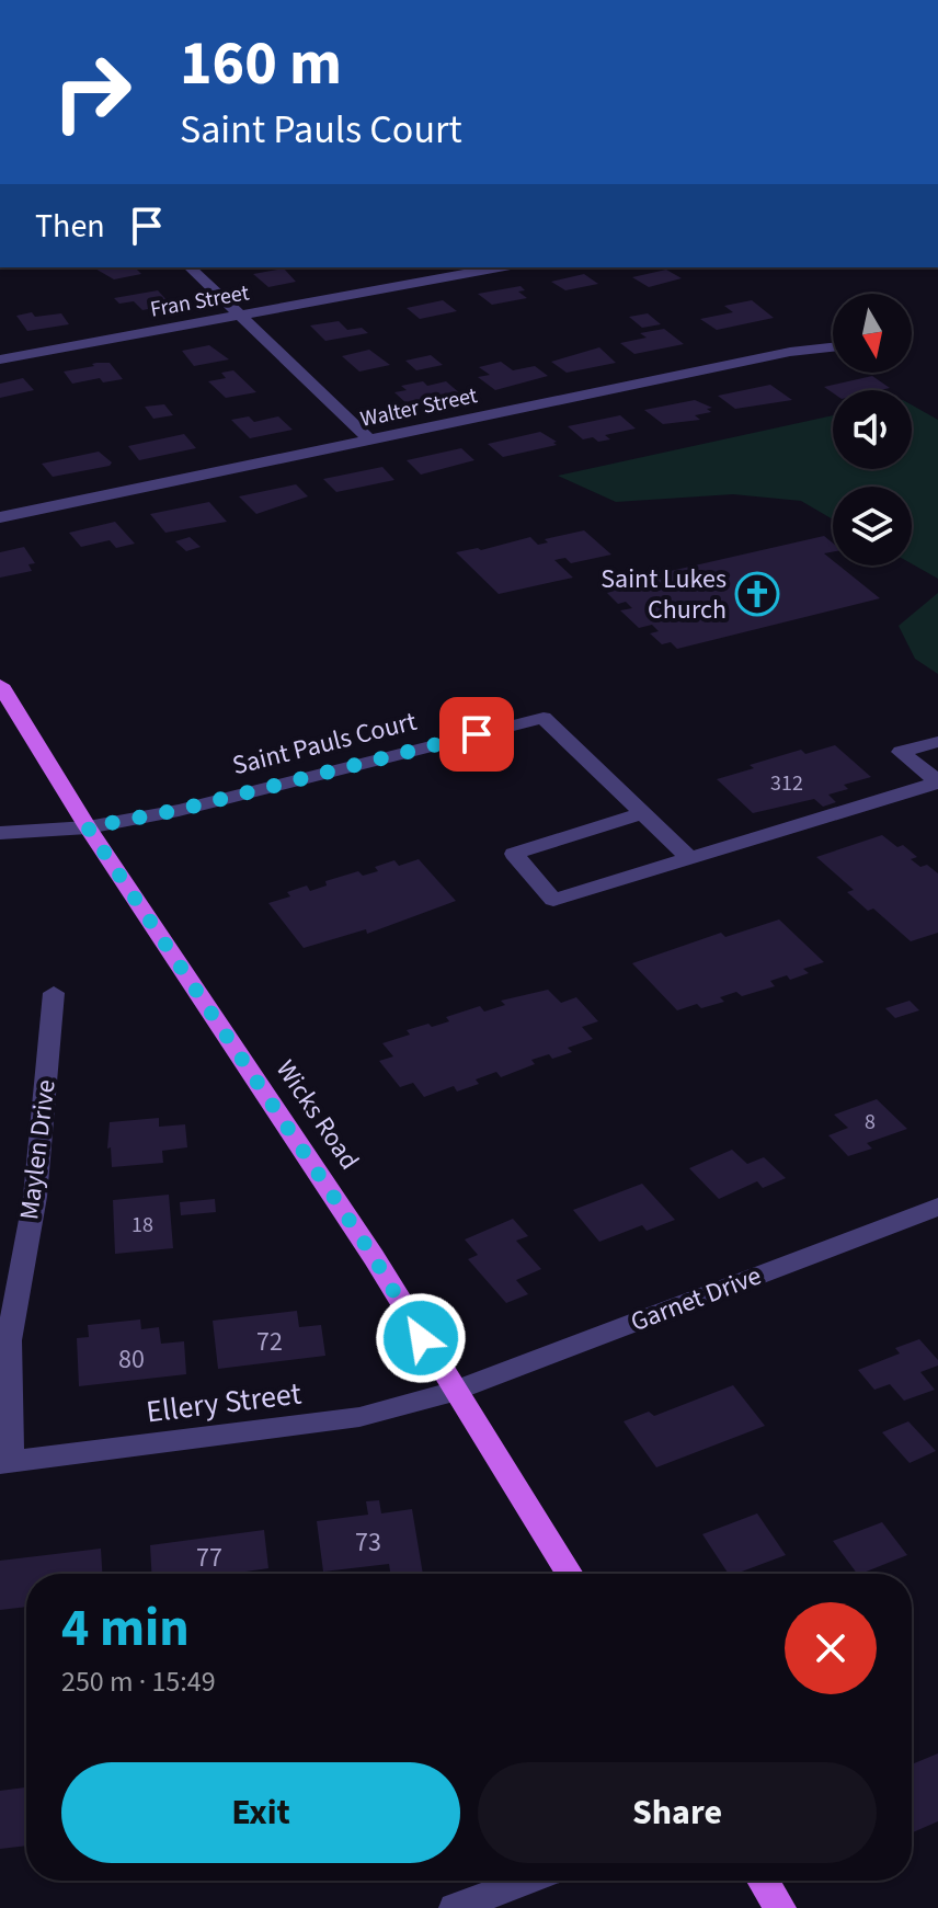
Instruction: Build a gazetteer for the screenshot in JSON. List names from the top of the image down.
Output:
{
  "streets": {
    "main road": ["Wicks Road"],
    "street": [
      "Fran Street",
      "Walter Street",
      "Saint Pauls Court",
      "Maylen Drive",
      "Garnet Drive",
      "Ellery Street"
    ]
  },
  "crossings": [
    ["Saint Pauls Court", "Wicks Road"],
    ["Wicks Road", "Garnet Drive"],
    ["Wicks Road", "Ellery Street"],
    ["Maylen Drive", "Ellery Street"],
    ["Garnet Drive", "Ellery Street"]
  ],
  "places": {
    "church": ["Saint Lukes Church"]
  },
  "house_numbers": [
    "312",
    "8",
    "18",
    "72",
    "80",
    "73",
    "77"
  ],
  "north": "bottom",
  "page": {
    "turn": ["160 m", "Saint Pauls Court"],
    "then": "Then",
    "heading": ["4 min", "250 m · 15:49"],
    "buttons": ["Exit", "Share"]
  }
}
